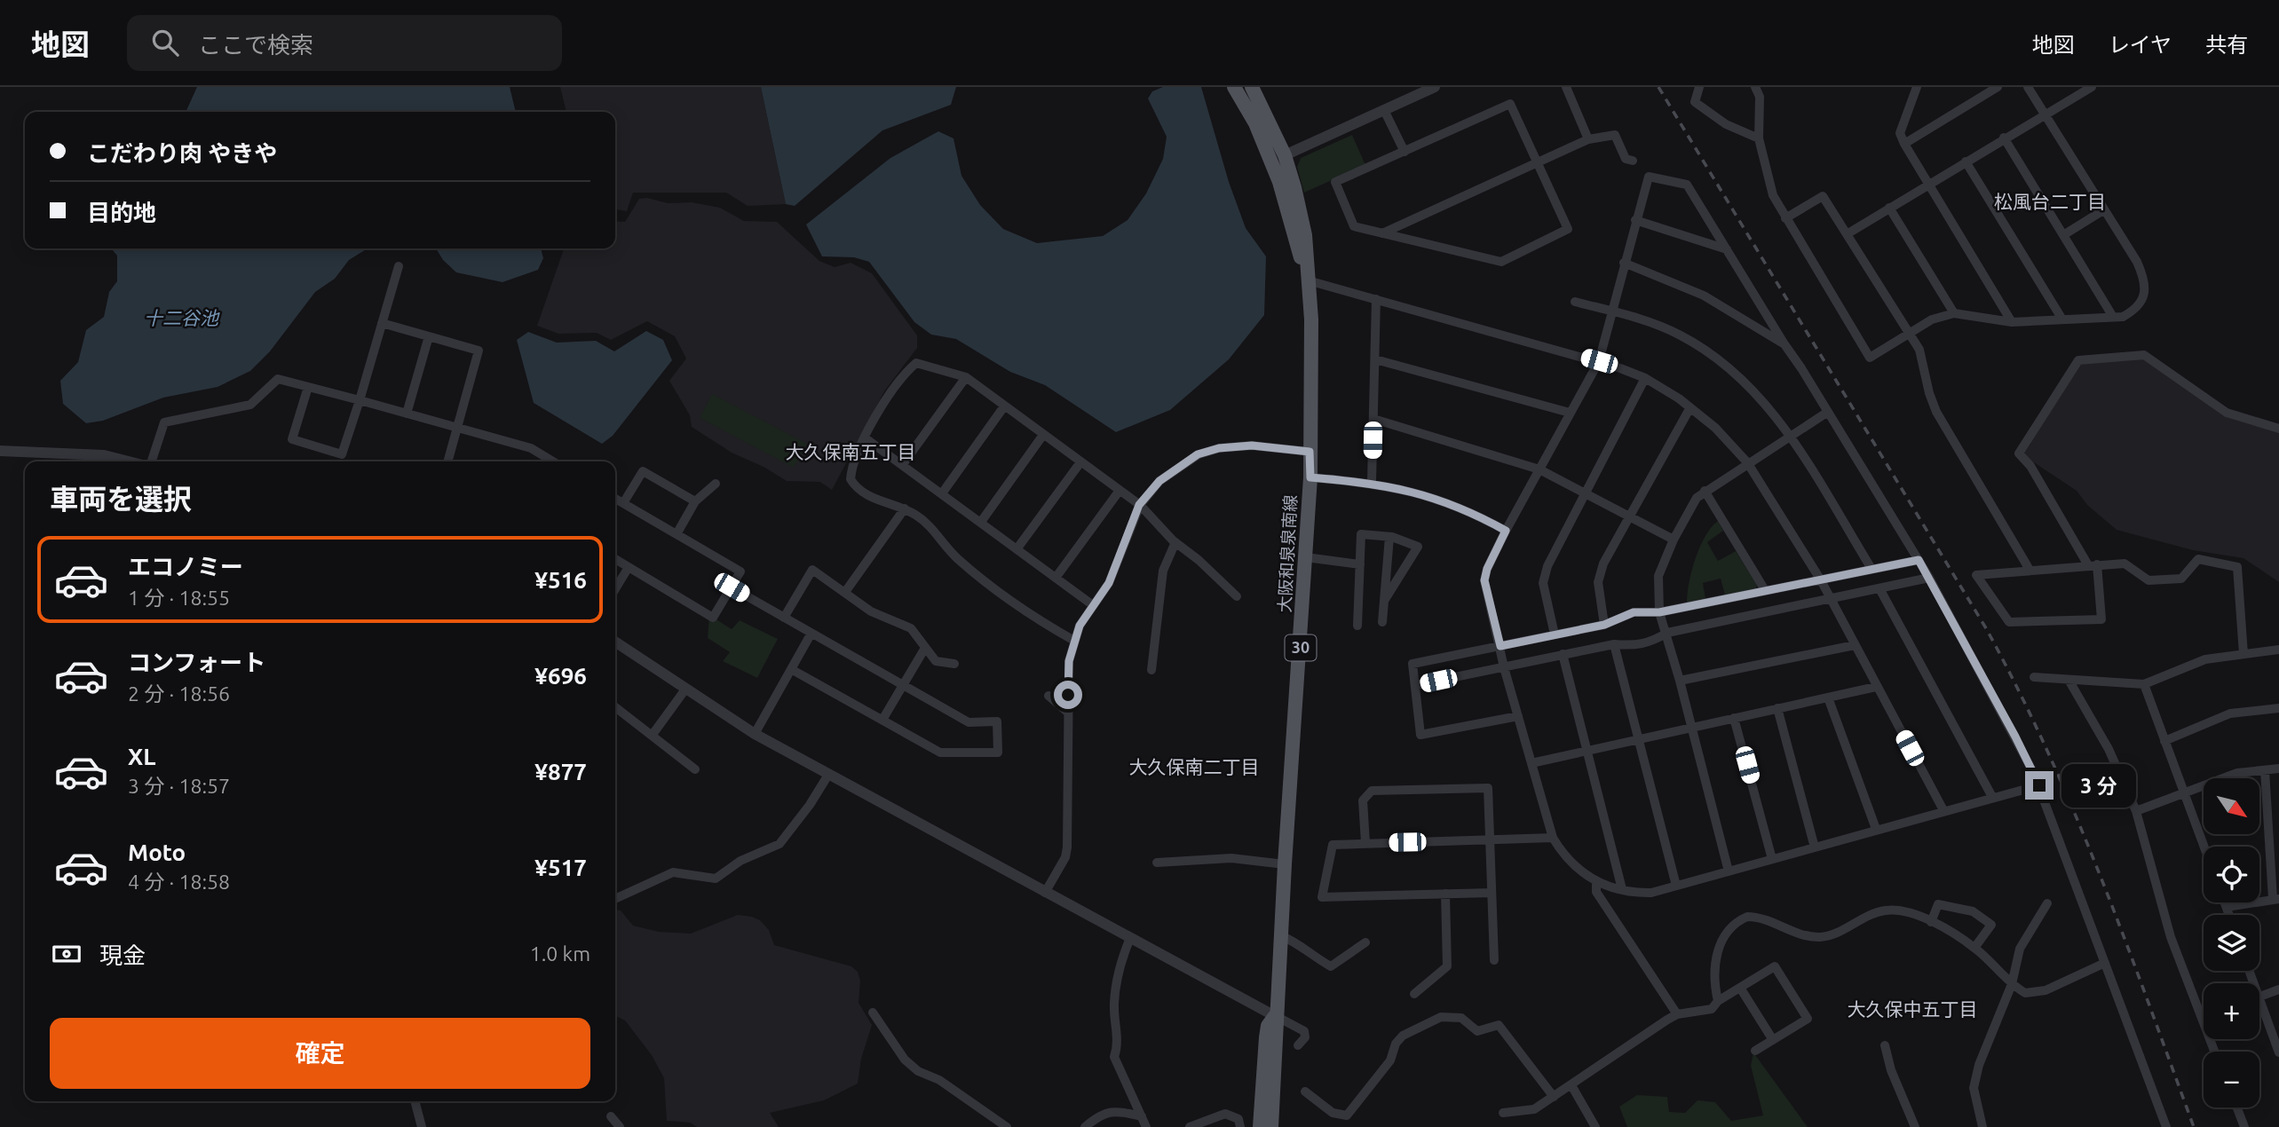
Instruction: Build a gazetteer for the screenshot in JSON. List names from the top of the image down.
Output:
{
  "streets": {
    "main road": ["大阪和泉泉南線", "30"]
  },
  "districts": [
    "松風台二丁目",
    "大久保南五丁目",
    "大久保南二丁目",
    "大久保中五丁目"
  ],
  "water": ["十二谷池"],
  "north": "bottom right",
  "page": {
    "header": "地図",
    "search": "ここで検索",
    "nav": ["地図", "レイヤ", "共有"],
    "banner": ["こだわり肉 やきや", "目的地"],
    "heading": "車両を選択",
    "list": [
      {
        "name": "エコノミー",
        "note": "1 分 · 18:55",
        "value": "¥516"
      },
      {
        "name": "コンフォート",
        "note": "2 分 · 18:56",
        "value": "¥696"
      },
      {
        "name": "XL",
        "note": "3 分 · 18:57",
        "value": "¥877"
      },
      {
        "name": "Moto",
        "note": "4 分 · 18:58",
        "value": "¥517"
      }
    ],
    "bubble": "3 分",
    "map_buttons": ["+", "−"],
    "pay": ["現金", "1.0 km"],
    "buttons": "確定"
  }
}
